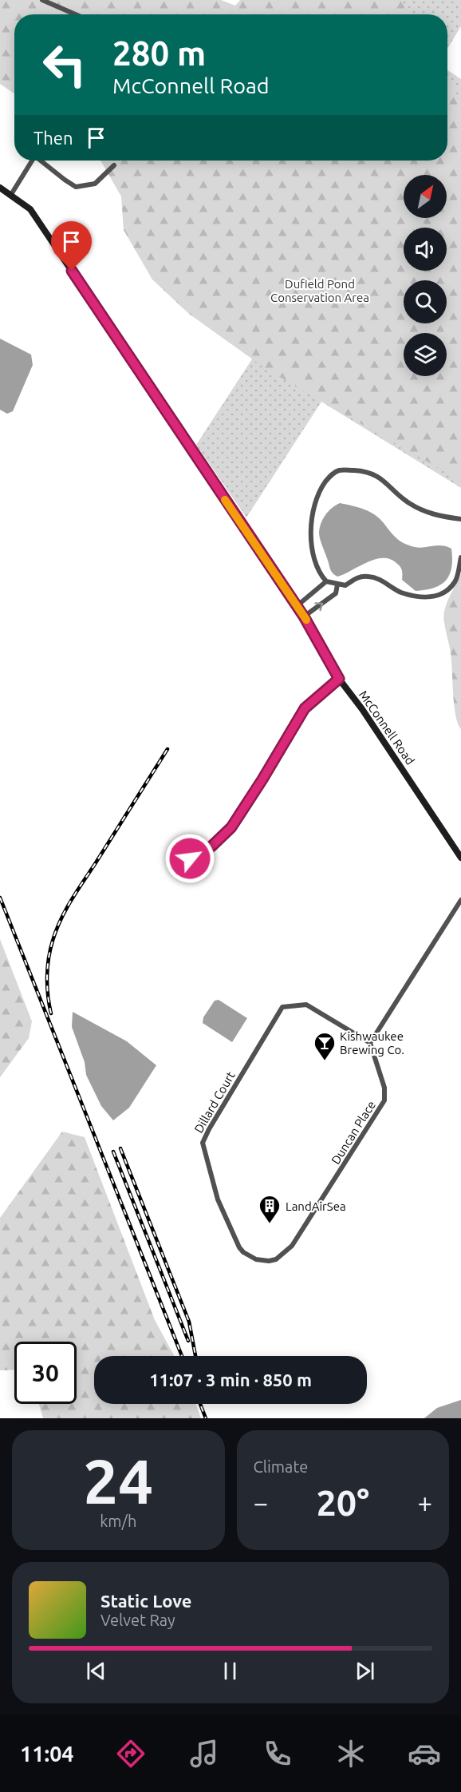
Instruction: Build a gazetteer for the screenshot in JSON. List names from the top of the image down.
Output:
{
  "streets": {
    "street": ["McConnell Road", "Dillard Court", "Duncan Place"]
  },
  "crossings": [
    ["Dillard Court", "Duncan Place"]
  ],
  "parks": ["Dufield Pond Conservation Area"],
  "places": {
    "bar": ["Kishwaukee Brewing Co."],
    "building": ["LandAirSea"]
  },
  "north": "top right",
  "page": {
    "turn": ["280 m", "McConnell Road"],
    "then": "Then",
    "limit": "30",
    "trip": "11:07 · 3 min · 850 m",
    "tile": [
      ["24", "km/h"],
      "Climate"
    ],
    "heat": ["−", "20°", "+"],
    "song": ["Static Love", "Velvet Ray"],
    "tabs": "11:04"
  }
}
